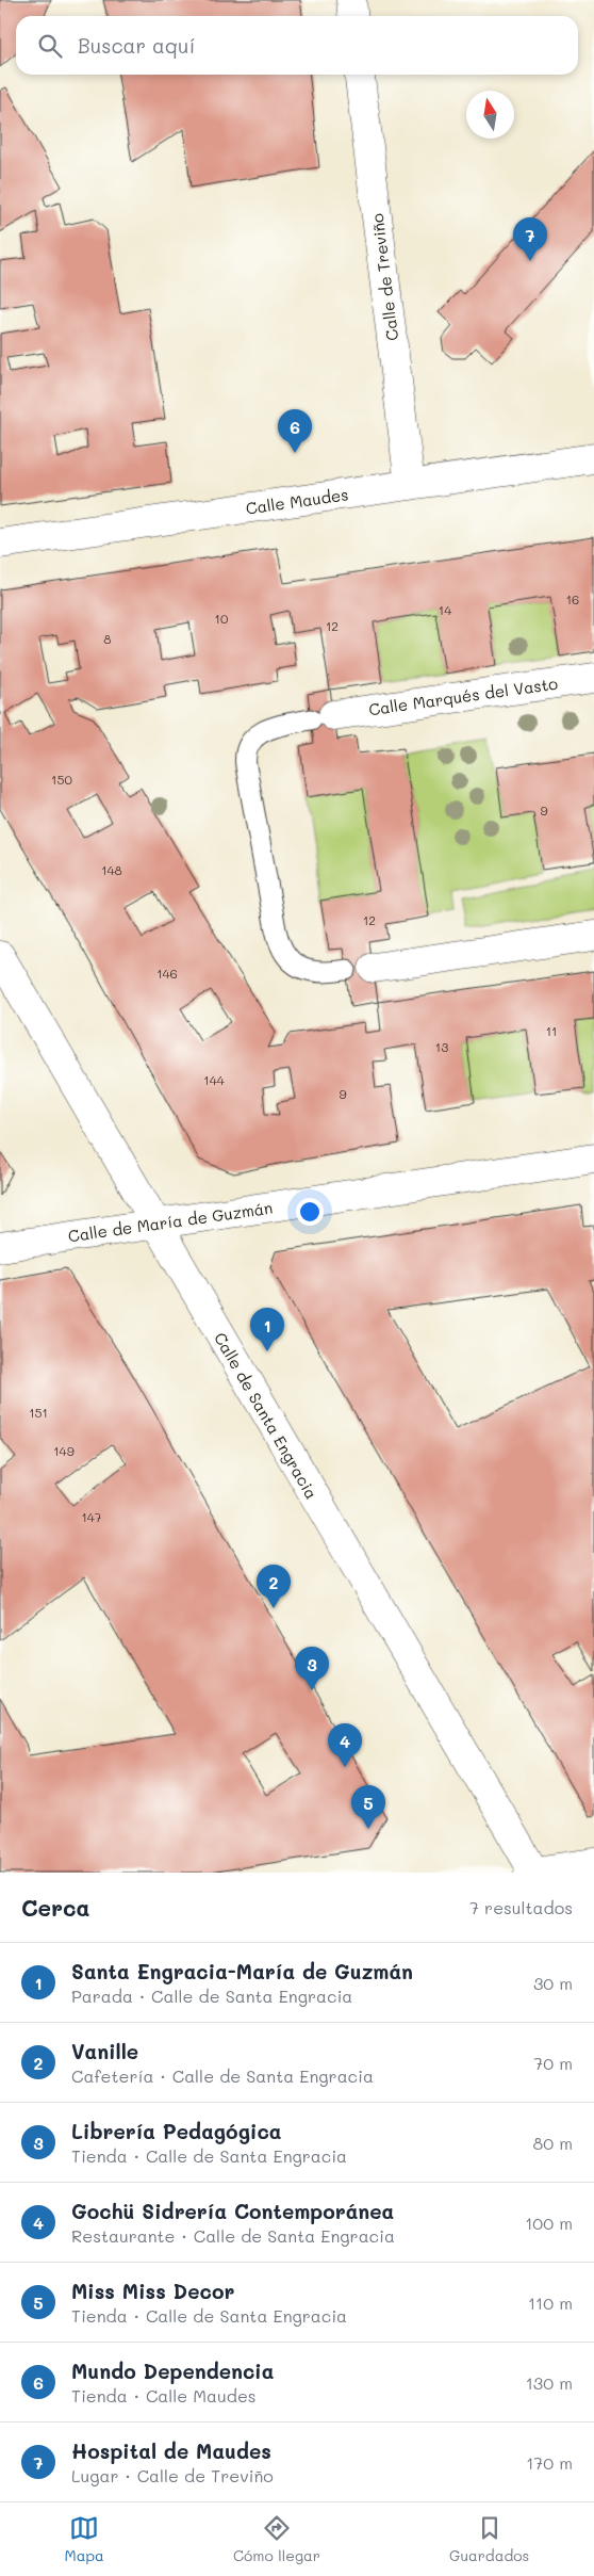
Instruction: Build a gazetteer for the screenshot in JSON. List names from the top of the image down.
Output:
{
  "streets": {
    "street": [
      "Calle de Treviño",
      "Calle Maudes",
      "Calle Marqués del Vasto",
      "Calle de María de Guzmán",
      "Calle de Santa Engracia"
    ]
  },
  "crossings": [
    ["Calle de Treviño", "Calle Maudes"],
    ["Calle de María de Guzmán", "Calle de Santa Engracia"]
  ],
  "house_numbers": [
    "16",
    "14",
    "10",
    "12",
    "8",
    "150",
    "9",
    "148",
    "12",
    "146",
    "11",
    "13",
    "144",
    "9",
    "151",
    "149",
    "147"
  ],
  "north": "top",
  "page": {
    "search": "Buscar aquí",
    "pins": [
      "7",
      "6",
      "1",
      "2",
      "3",
      "4",
      "5"
    ],
    "heading": ["Cerca", "7 resultados"],
    "list": [
      {
        "mark": "1",
        "name": "Santa Engracia-María de Guzmán",
        "note": "Parada · Calle de Santa Engracia",
        "value": "30 m"
      },
      {
        "mark": "2",
        "name": "Vanille",
        "note": "Cafetería · Calle de Santa Engracia",
        "value": "70 m"
      },
      {
        "mark": "3",
        "name": "Librería Pedagógica",
        "note": "Tienda · Calle de Santa Engracia",
        "value": "80 m"
      },
      {
        "mark": "4",
        "name": "Gochü Sidrería Contemporánea",
        "note": "Restaurante · Calle de Santa Engracia",
        "value": "100 m"
      },
      {
        "mark": "5",
        "name": "Miss Miss Decor",
        "note": "Tienda · Calle de Santa Engracia",
        "value": "110 m"
      },
      {
        "mark": "6",
        "name": "Mundo Dependencia",
        "note": "Tienda · Calle Maudes",
        "value": "130 m"
      },
      {
        "mark": "7",
        "name": "Hospital de Maudes",
        "note": "Lugar · Calle de Treviño",
        "value": "170 m"
      }
    ],
    "nav": ["Mapa", "Cómo llegar", "Guardados"]
  }
}
